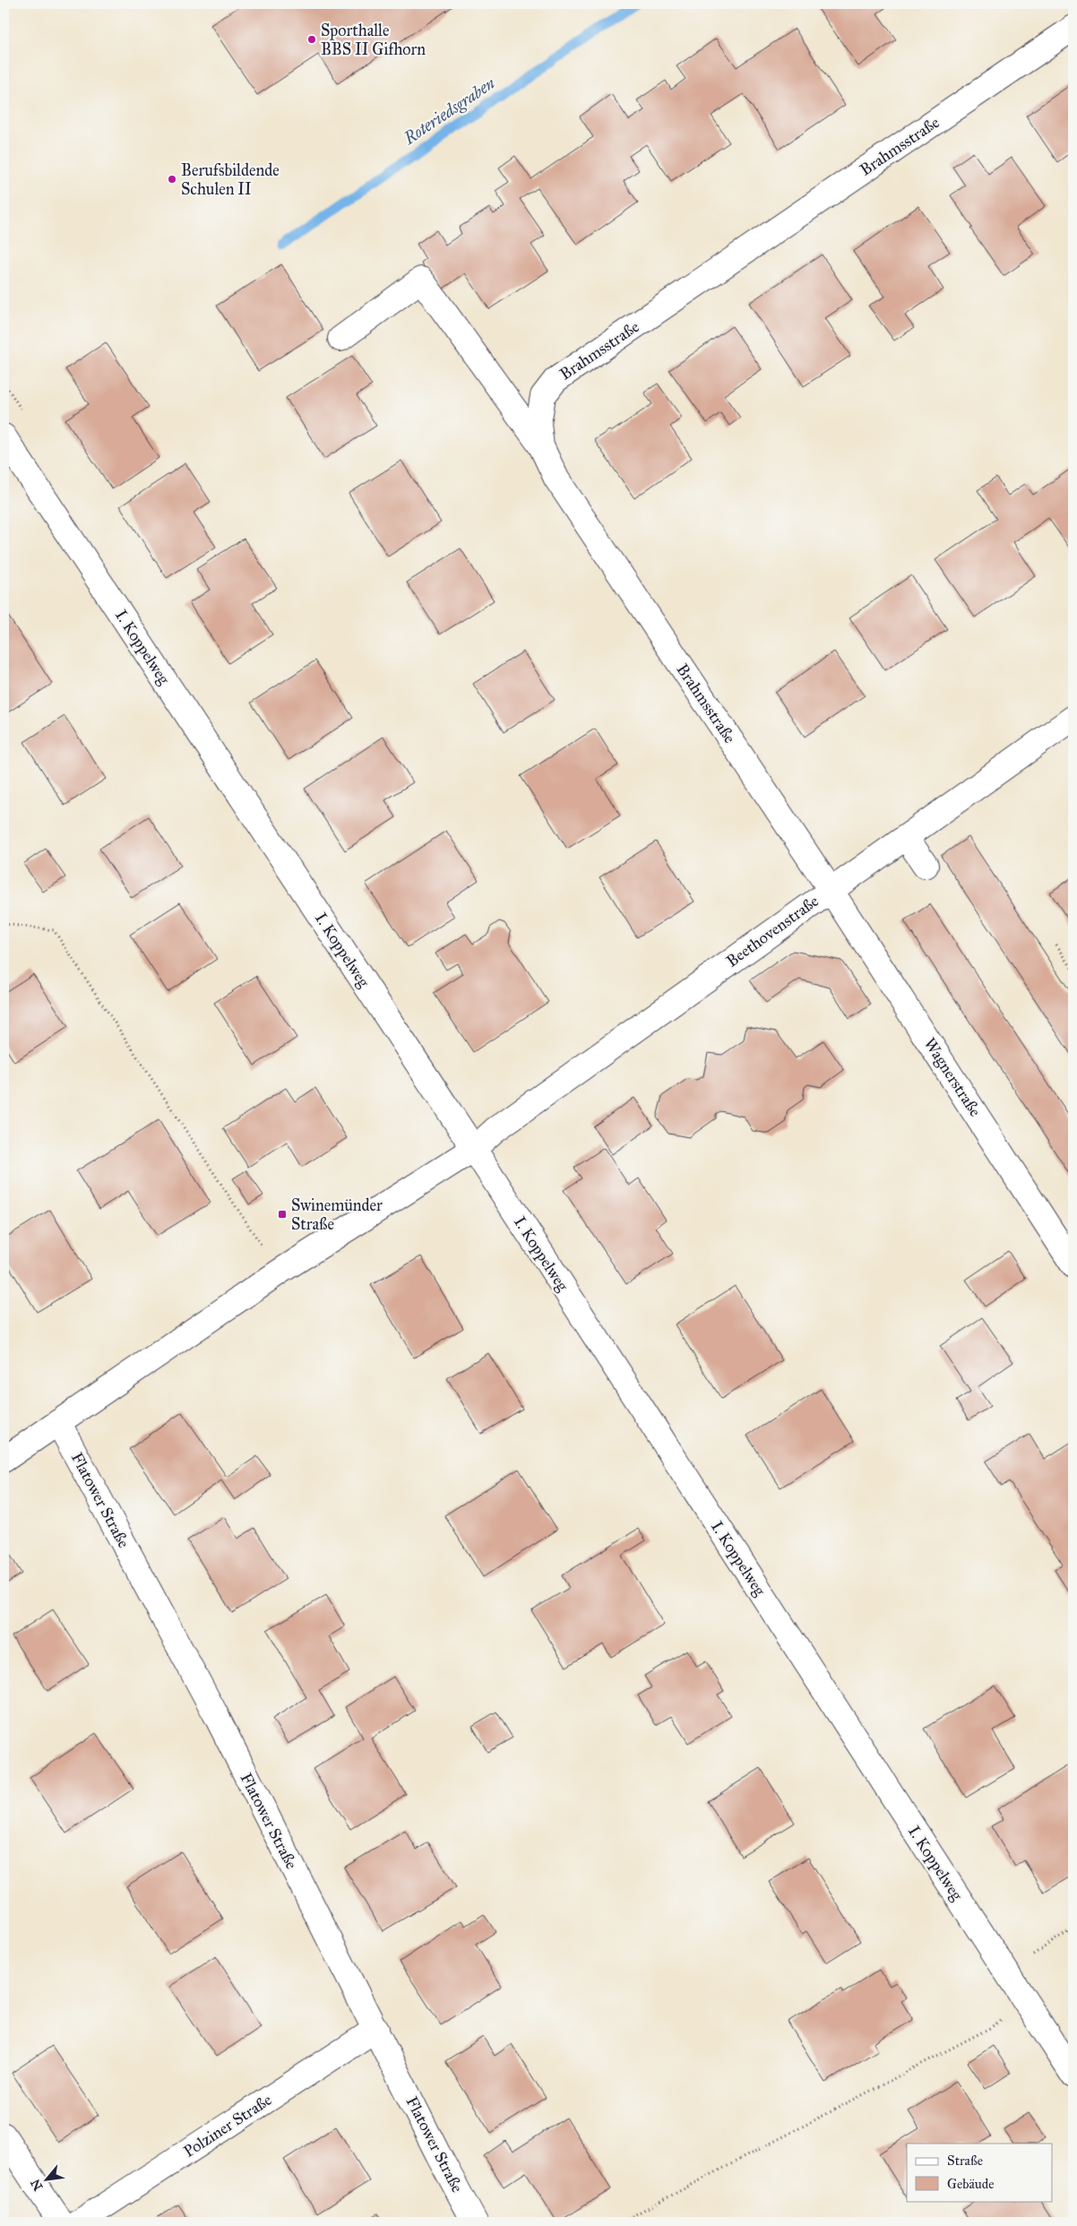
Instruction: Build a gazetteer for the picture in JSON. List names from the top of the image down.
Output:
{
  "streets": {
    "street": [
      "Brahmsstraße",
      "I. Koppelweg",
      "Beethovenstraße",
      "Wagnerstraße",
      "Flatower Straße",
      "Polziner Straße"
    ]
  },
  "crossings": [
    ["Brahmsstraße", "Beethovenstraße"],
    ["Brahmsstraße", "Wagnerstraße"],
    ["I. Koppelweg", "Beethovenstraße"],
    ["Beethovenstraße", "Wagnerstraße"],
    ["Flatower Straße", "Polziner Straße"]
  ],
  "water": ["Roteriedsgraben"],
  "places": {
    "other": ["Sporthalle BBS II Gifhorn", "Berufsbildende Schulen II"],
    "transit": ["Swinemünder Straße"]
  },
  "legend": ["Straße", "Gebäude"],
  "north": "bottom left"
}
